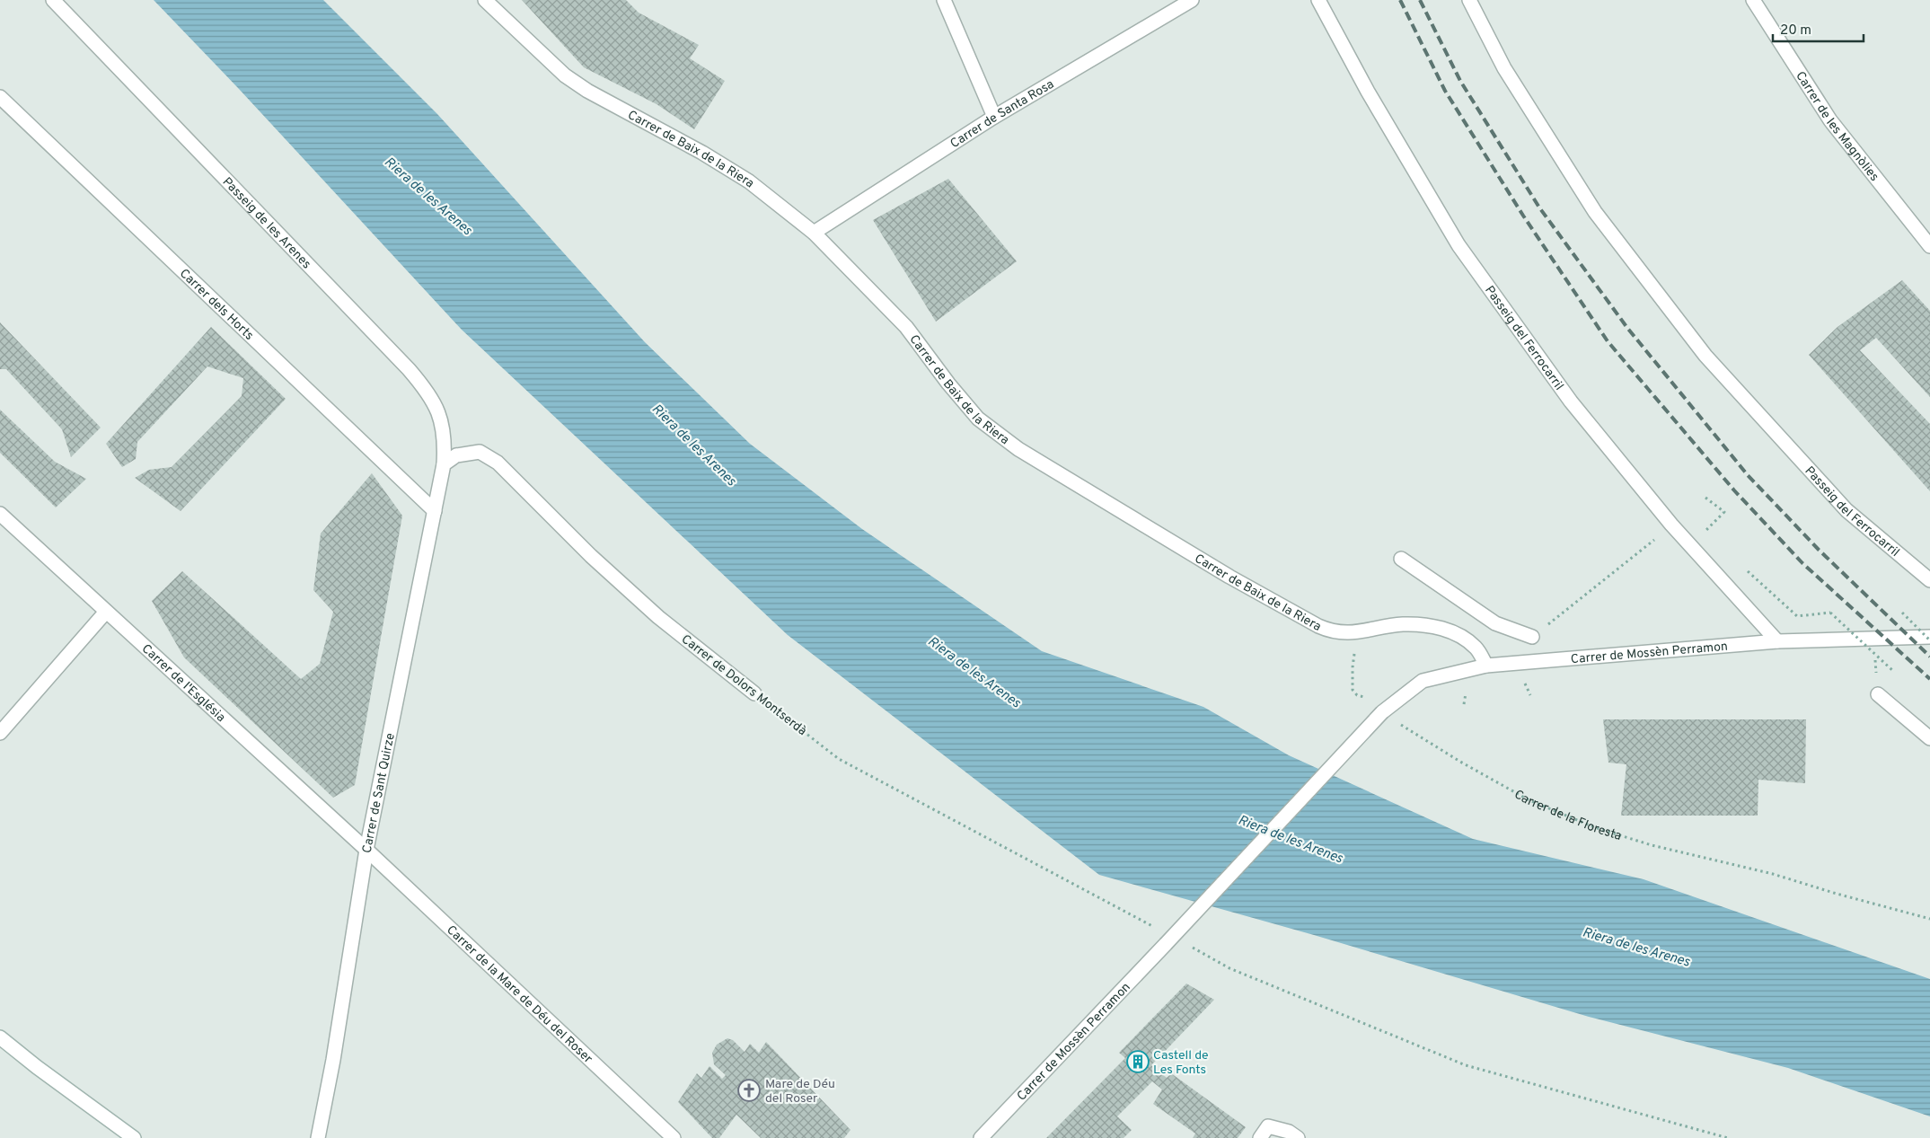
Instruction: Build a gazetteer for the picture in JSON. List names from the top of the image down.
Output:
{
  "streets": {
    "street": [
      "Carrer de Santa Rosa",
      "Carrer de les Magnòlies",
      "Carrer de Baix de la Riera",
      "Passeig de les Arenes",
      "Carrer dels Horts",
      "Passeig del Ferrocarril",
      "Carrer de Mossèn Perramon",
      "Carrer de l'Església",
      "Carrer de Dolors Montserdà",
      "Carrer de Sant Quirze",
      "Carrer de la Mare de Déu del Roser"
    ],
    "path": ["Carrer de la Floresta"]
  },
  "crossings": [
    ["Carrer de Santa Rosa", "Carrer de Baix de la Riera"],
    ["Carrer de Baix de la Riera", "Carrer de Mossèn Perramon"],
    ["Passeig de les Arenes", "Carrer de Dolors Montserdà"],
    ["Passeig de les Arenes", "Carrer de Sant Quirze"],
    ["Carrer dels Horts", "Carrer de Sant Quirze"],
    ["Passeig del Ferrocarril", "Carrer de Mossèn Perramon"],
    ["Carrer de Mossèn Perramon", "Carrer de la Floresta"],
    ["Carrer de l'Església", "Carrer de Sant Quirze"],
    ["Carrer de l'Església", "Carrer de la Mare de Déu del Roser"],
    ["Carrer de Dolors Montserdà", "Carrer de Sant Quirze"],
    ["Carrer de Sant Quirze", "Carrer de la Mare de Déu del Roser"]
  ],
  "water": ["Riera de les Arenes"],
  "places": {
    "building": ["Castell de Les Fonts"],
    "church": ["Mare de Déu del Roser"]
  },
  "scale_bar": "20 m"
}
